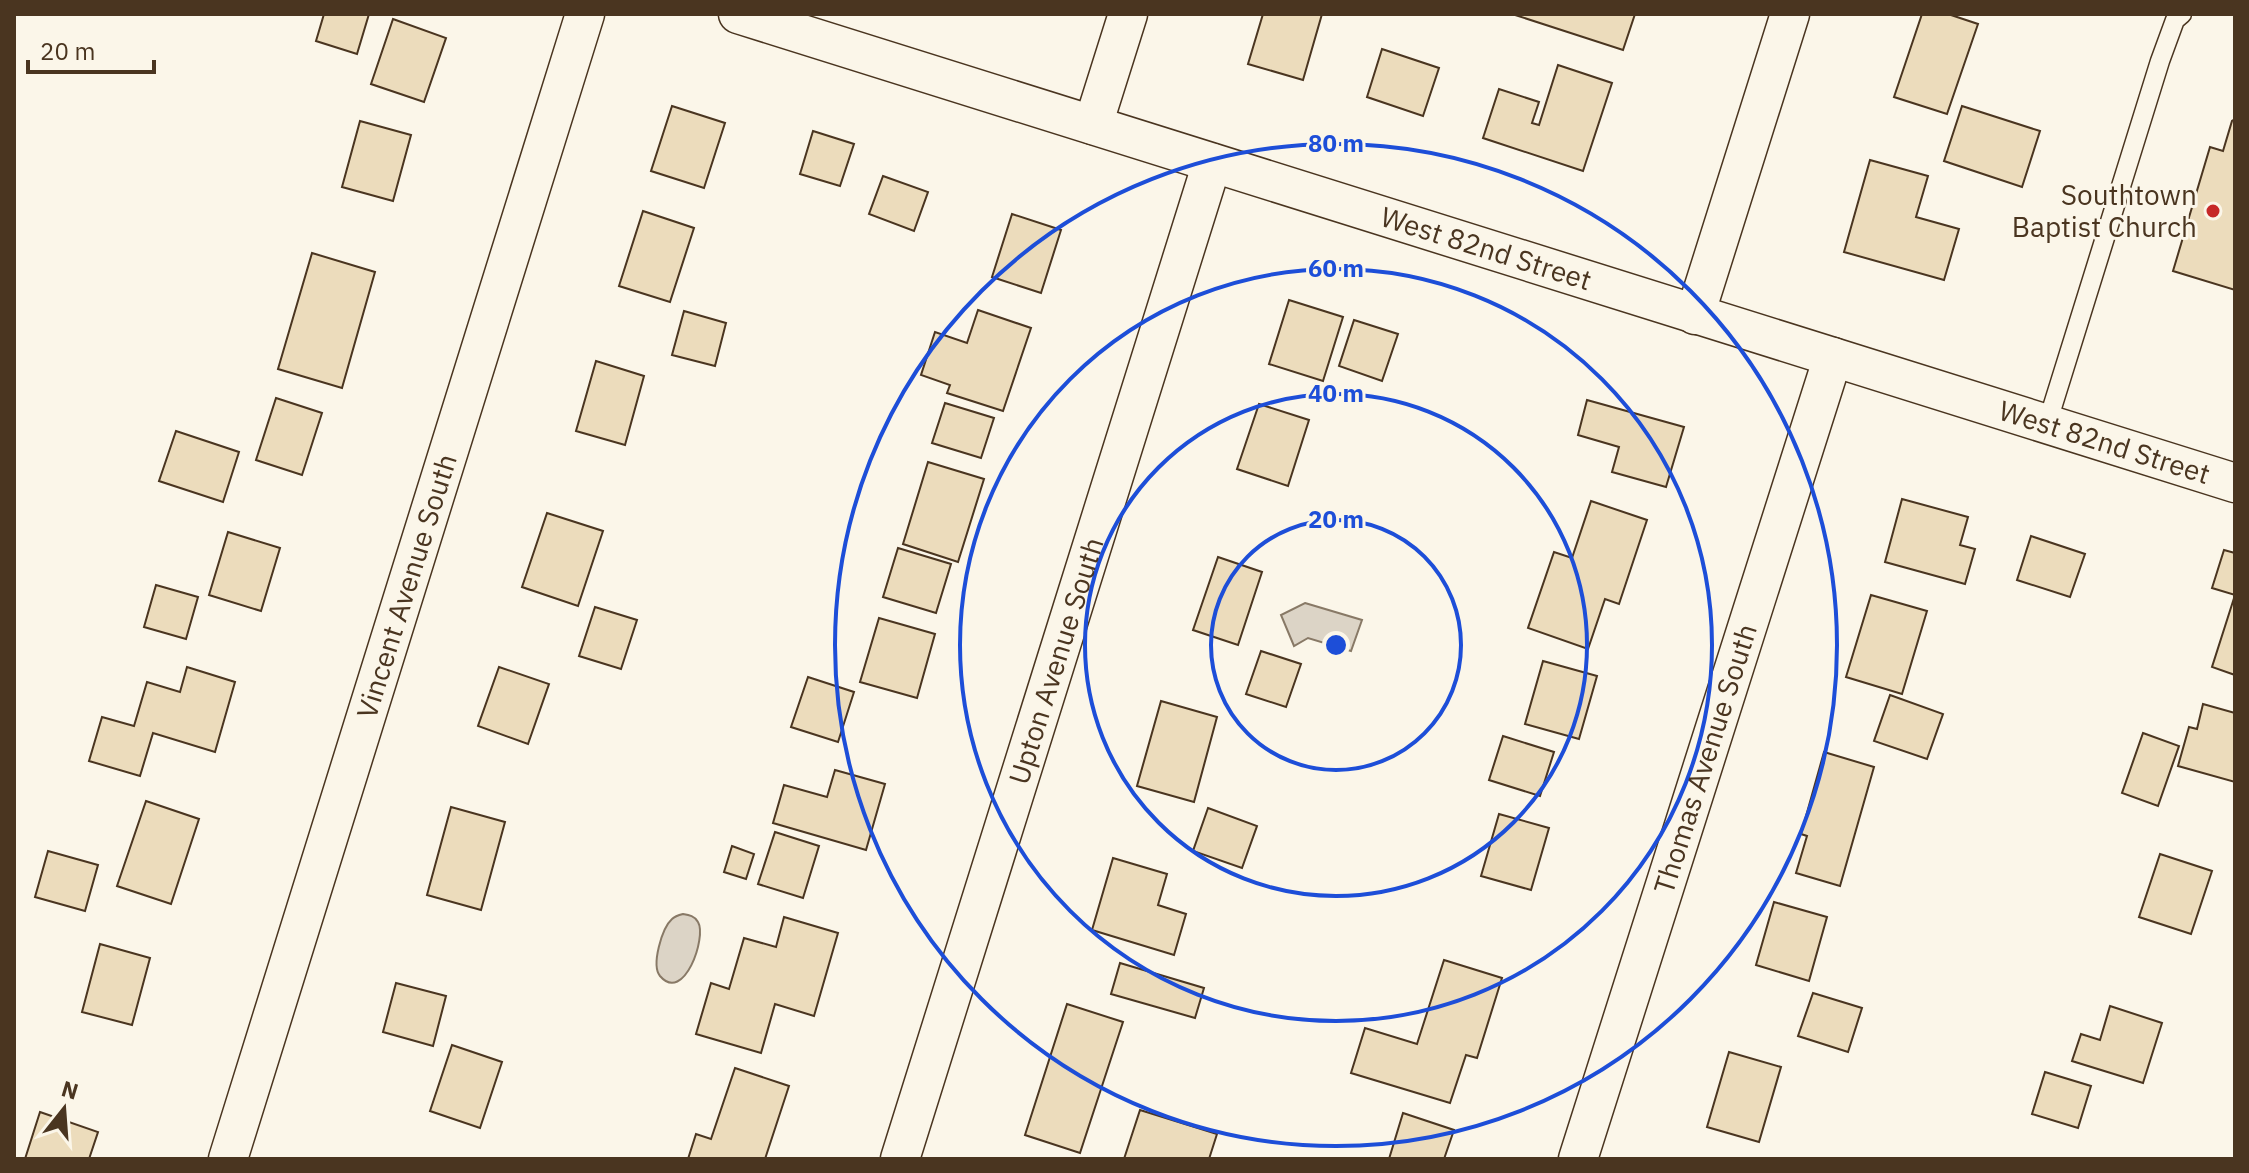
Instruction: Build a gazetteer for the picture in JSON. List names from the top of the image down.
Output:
{
  "streets": {
    "street": [
      "West 82nd Street",
      "Vincent Avenue South",
      "Upton Avenue South",
      "Thomas Avenue South"
    ]
  },
  "crossings": [
    ["West 82nd Street", "Upton Avenue South"],
    ["West 82nd Street", "Thomas Avenue South"]
  ],
  "places": ["Southtown Baptist Church"],
  "scale_bar": "20 m",
  "north": "top",
  "rings": [
    "80 m",
    "60 m",
    "40 m",
    "20 m"
  ]
}
